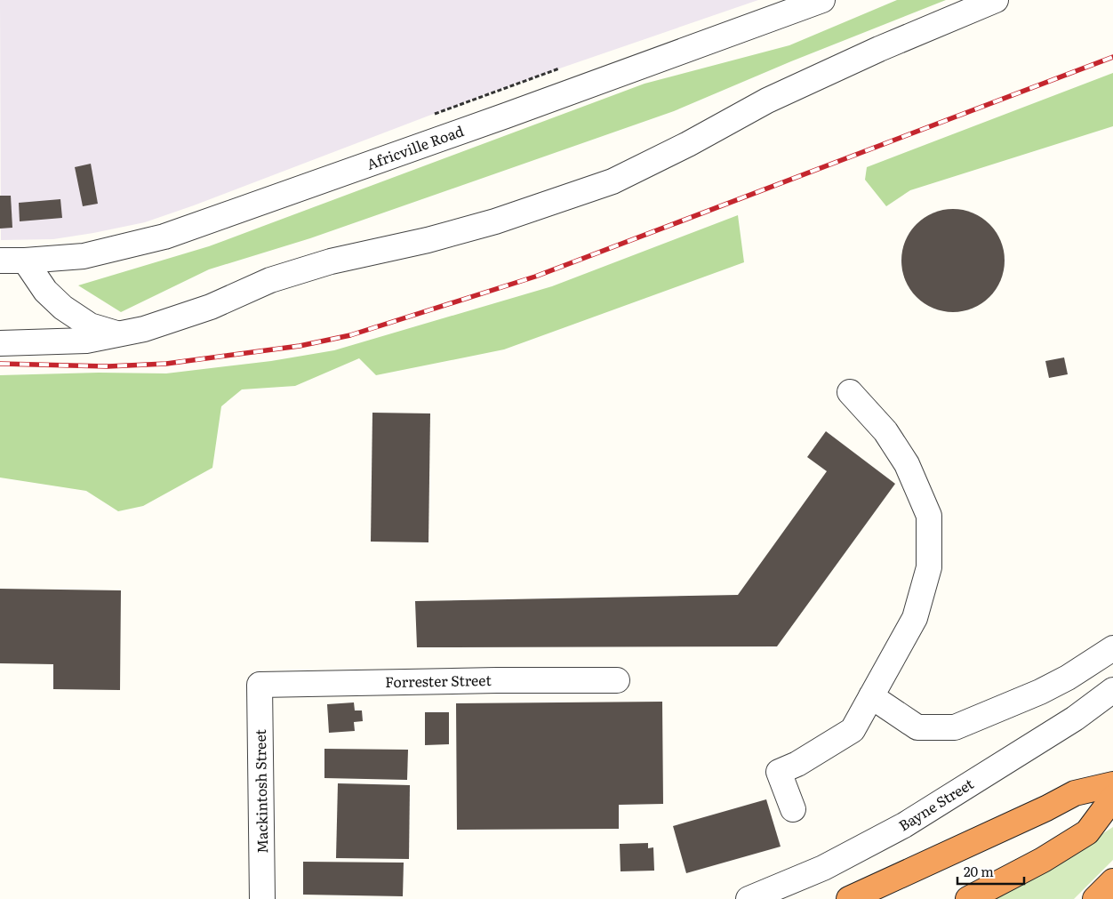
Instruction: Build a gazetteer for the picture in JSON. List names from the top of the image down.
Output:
{
  "streets": {
    "street": [
      "Africville Road",
      "Forrester Street",
      "Mackintosh Street",
      "Bayne Street"
    ]
  },
  "crossings": [
    ["Forrester Street", "Mackintosh Street"]
  ],
  "scale_bar": "20 m"
}
